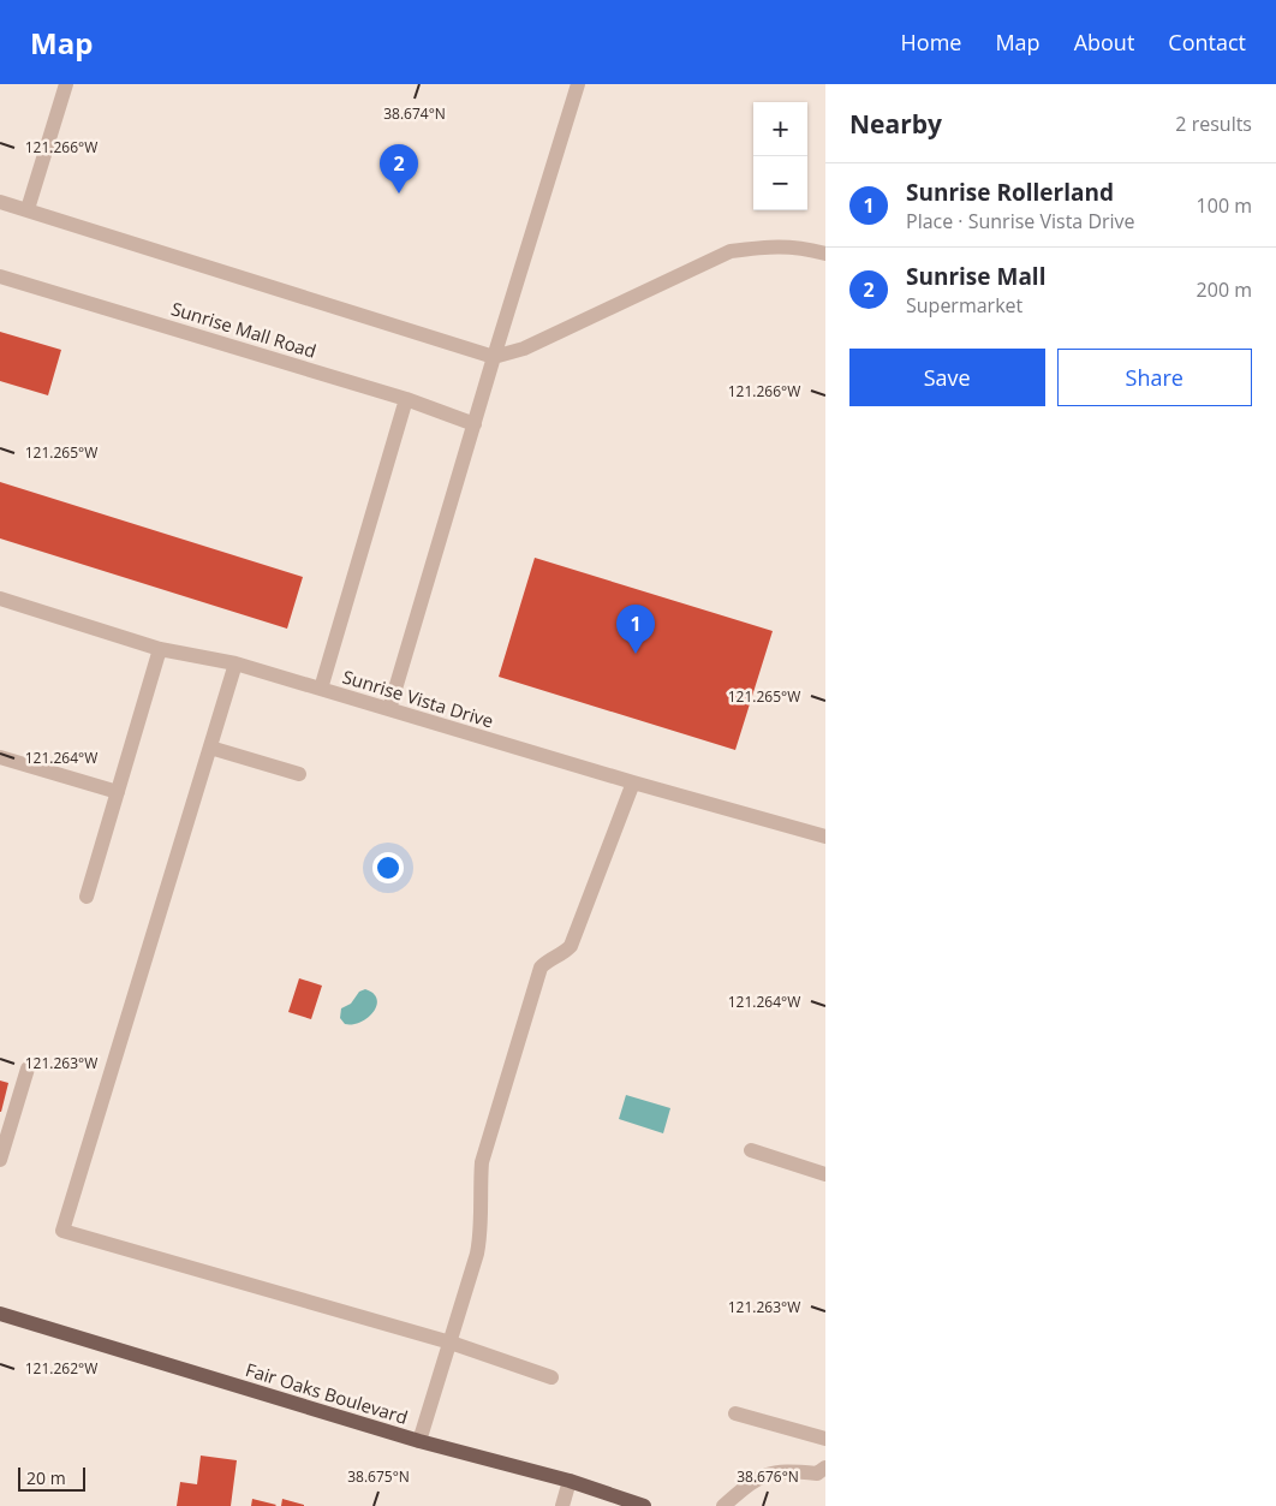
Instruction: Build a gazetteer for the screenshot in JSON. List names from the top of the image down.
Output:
{
  "streets": {
    "main road": ["Fair Oaks Boulevard"],
    "street": ["Sunrise Mall Road", "Sunrise Vista Drive"]
  },
  "scale_bar": "20 m",
  "page": {
    "header": "Map",
    "nav": [
      "Home",
      "Map",
      "About",
      "Contact"
    ],
    "heading": ["Nearby", "2 results"],
    "map_buttons": ["+", "−"],
    "pins": ["2", "1"],
    "list": [
      {
        "mark": "1",
        "name": "Sunrise Rollerland",
        "note": "Place · Sunrise Vista Drive",
        "value": "100 m"
      },
      {
        "mark": "2",
        "name": "Sunrise Mall",
        "note": "Supermarket",
        "value": "200 m"
      }
    ],
    "buttons": ["Save", "Share"],
    "scale": "20 m"
  },
  "coordinates": [
    "38.674°N",
    "121.266°W",
    "121.265°W",
    "121.264°W",
    "121.263°W",
    "121.262°W",
    "38.675°N",
    "38.676°N"
  ]
}
